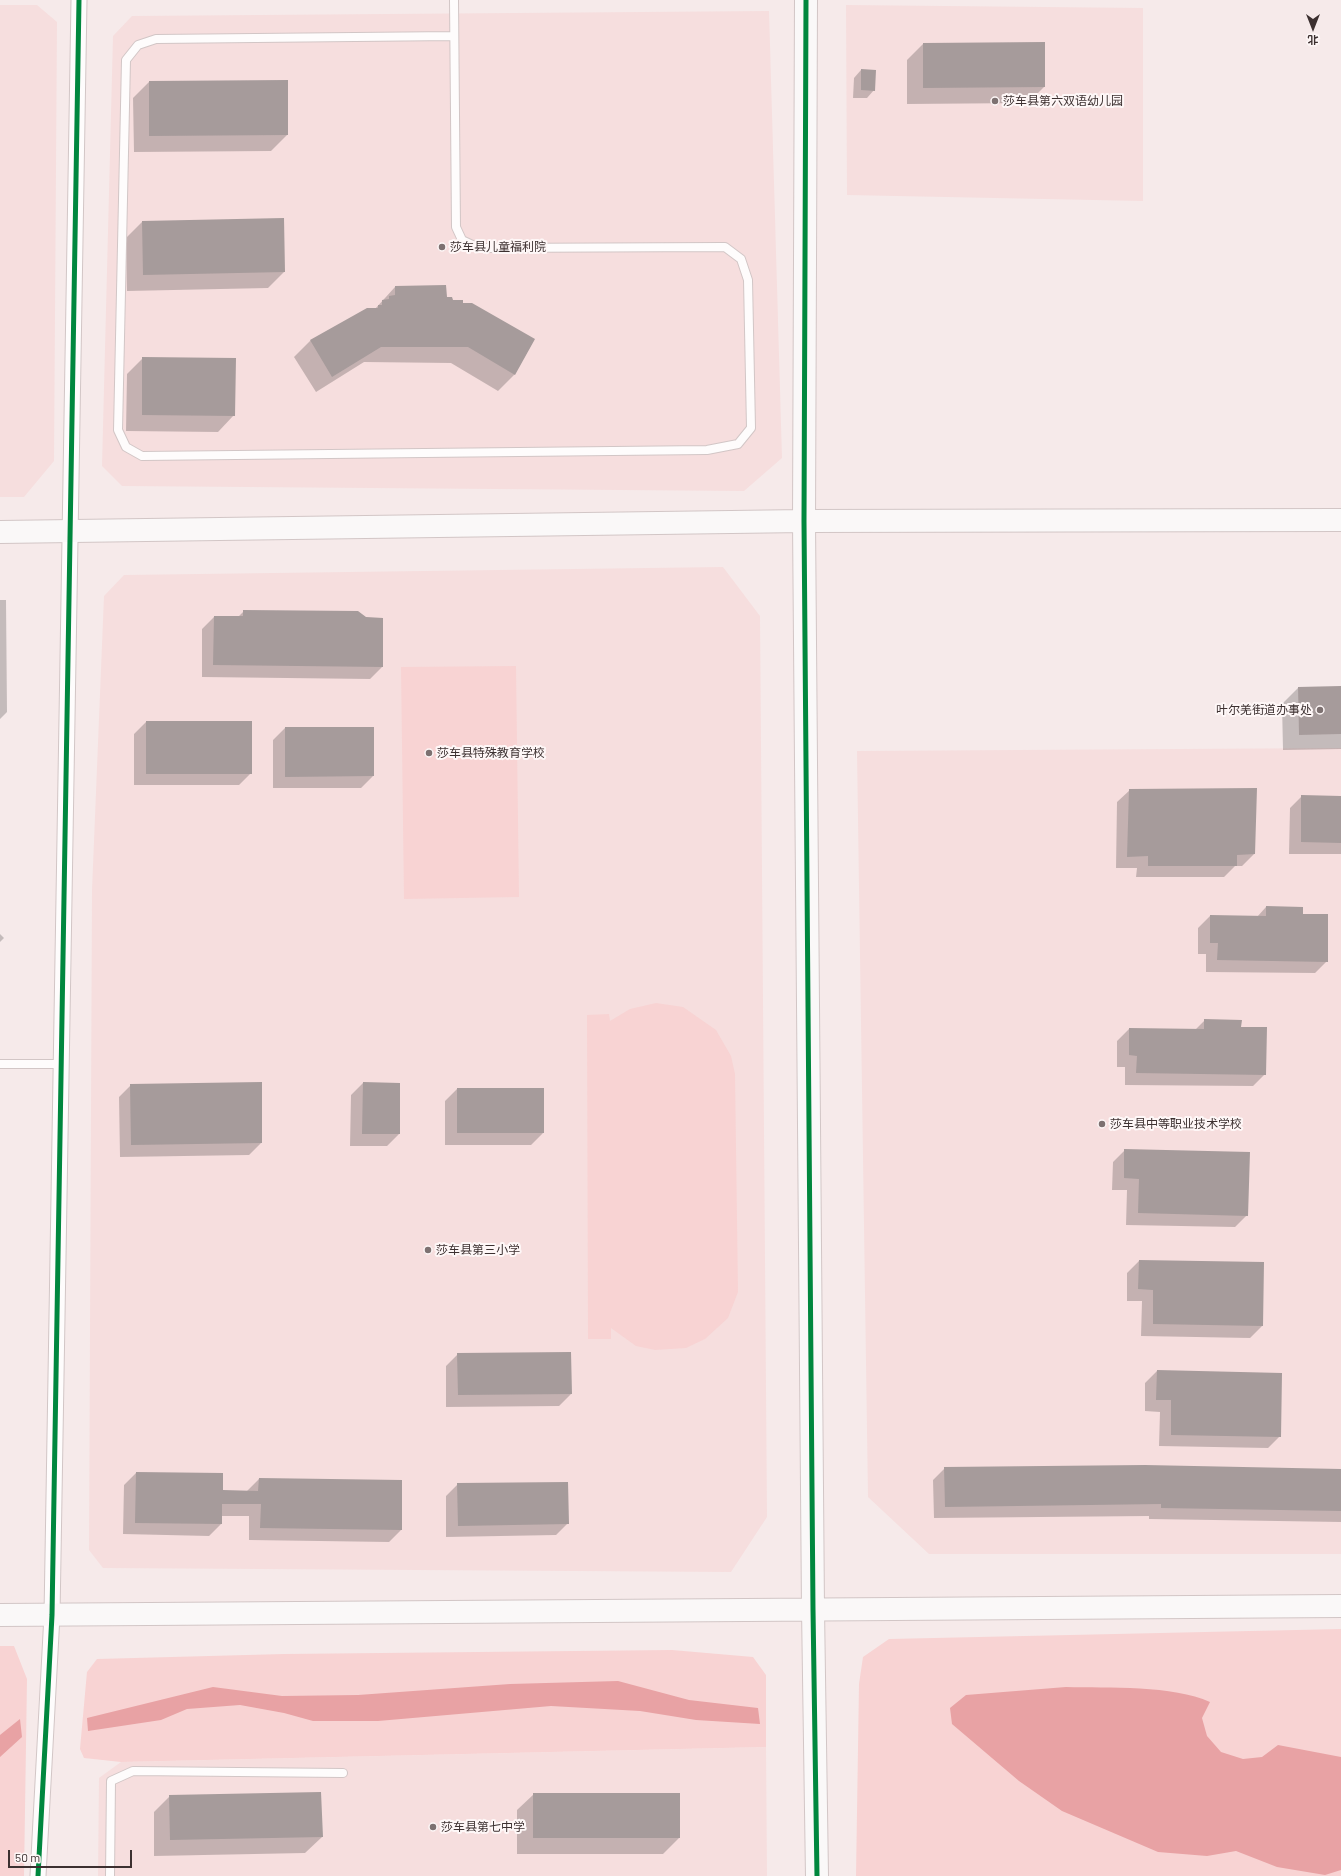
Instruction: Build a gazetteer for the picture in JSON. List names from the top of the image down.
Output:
{
  "places": [
    "莎车县第六双语幼儿园",
    "莎车县儿童福利院",
    "叶尔羌街道办事处",
    "莎车县特殊教育学校",
    "莎车县中等职业技术学校",
    "莎车县第三小学",
    "莎车县第七中学"
  ],
  "scale_bar": "50 m",
  "north": "bottom"
}
